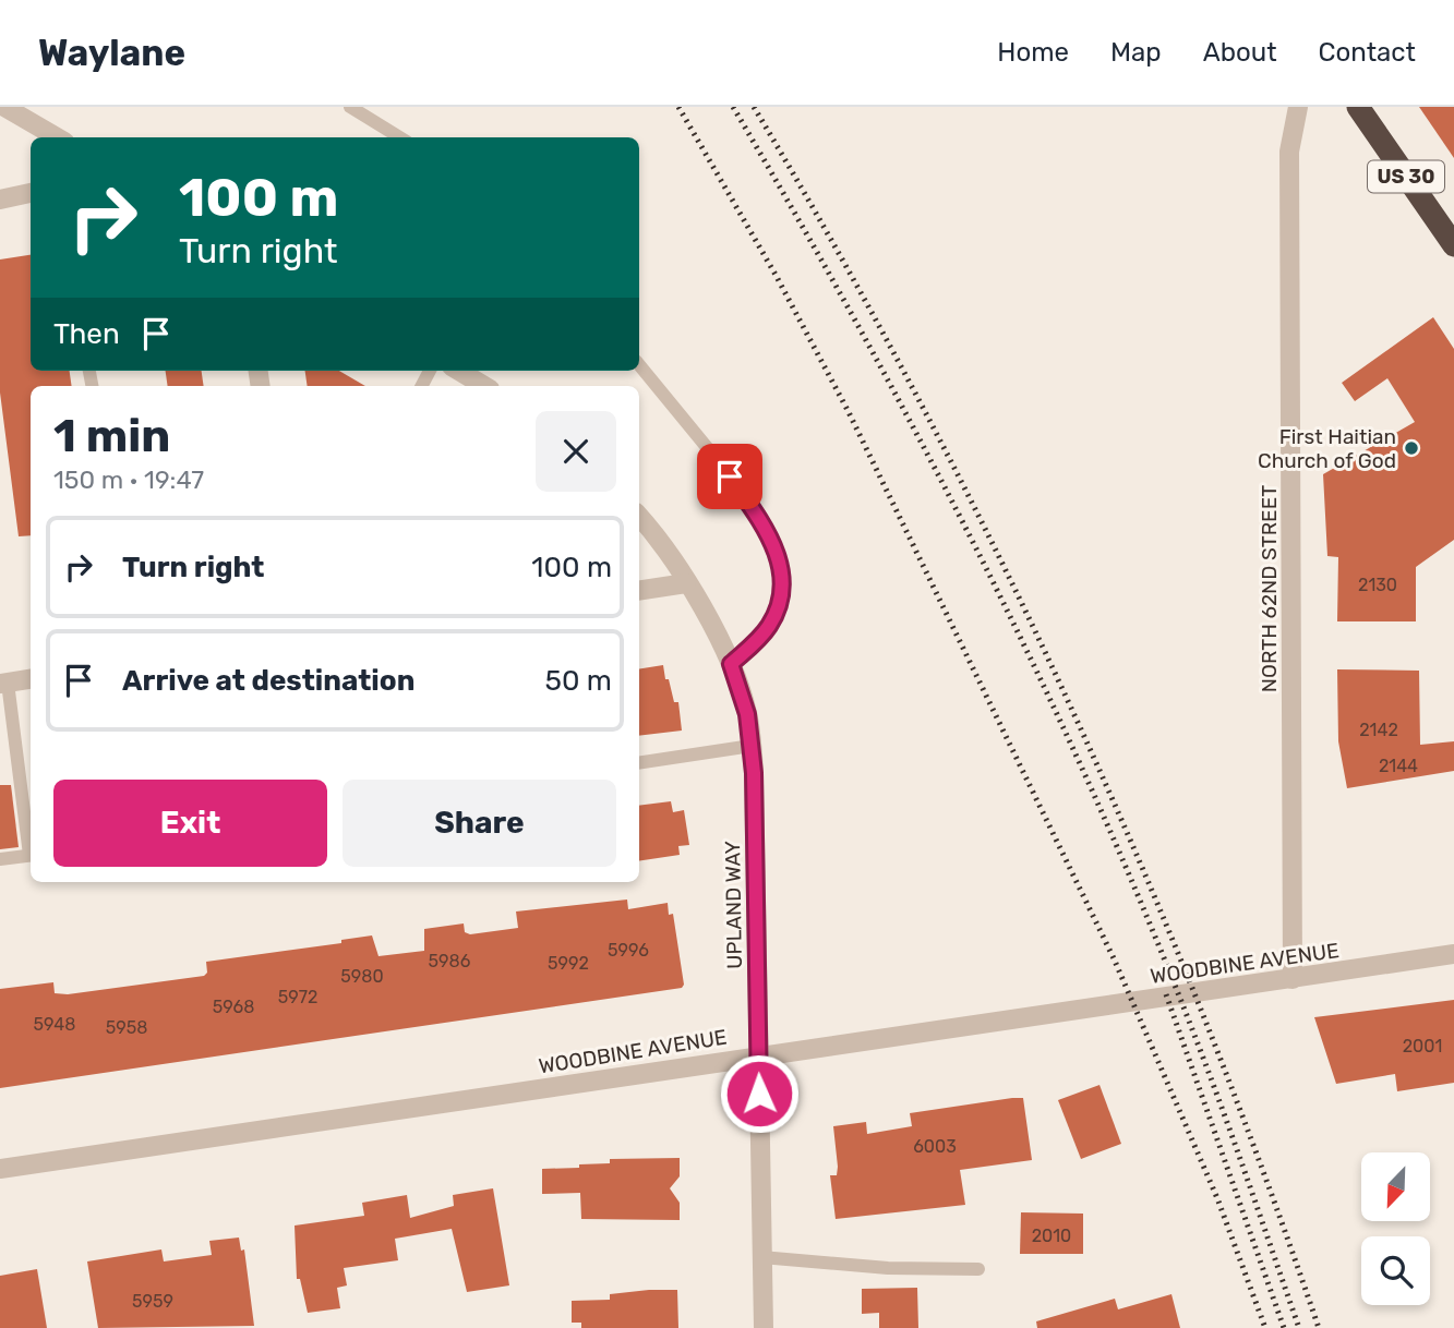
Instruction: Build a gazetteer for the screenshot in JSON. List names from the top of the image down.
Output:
{
  "streets": {
    "highway": ["US 30"],
    "street": ["NORTH 62ND STREET", "UPLAND WAY", "WOODBINE AVENUE"]
  },
  "crossings": [
    ["NORTH 62ND STREET", "WOODBINE AVENUE"],
    ["UPLAND WAY", "WOODBINE AVENUE"]
  ],
  "places": ["First Haitian Church of God"],
  "house_numbers": [
    "2130",
    "2142",
    "2144",
    "5996",
    "5986",
    "5992",
    "5980",
    "5972",
    "5968",
    "5948",
    "5958",
    "2001",
    "6003",
    "2010",
    "5959"
  ],
  "north": "bottom left",
  "page": {
    "header": "Waylane",
    "nav": [
      "Home",
      "Map",
      "About",
      "Contact"
    ],
    "turn": ["100 m", "Turn right"],
    "then": "Then",
    "heading": ["1 min", "150 m · 19:47"],
    "list": [
      {
        "name": "Turn right",
        "value": "100 m"
      },
      {
        "name": "Arrive at destination",
        "value": "50 m"
      }
    ],
    "buttons": ["Exit", "Share"]
  }
}
